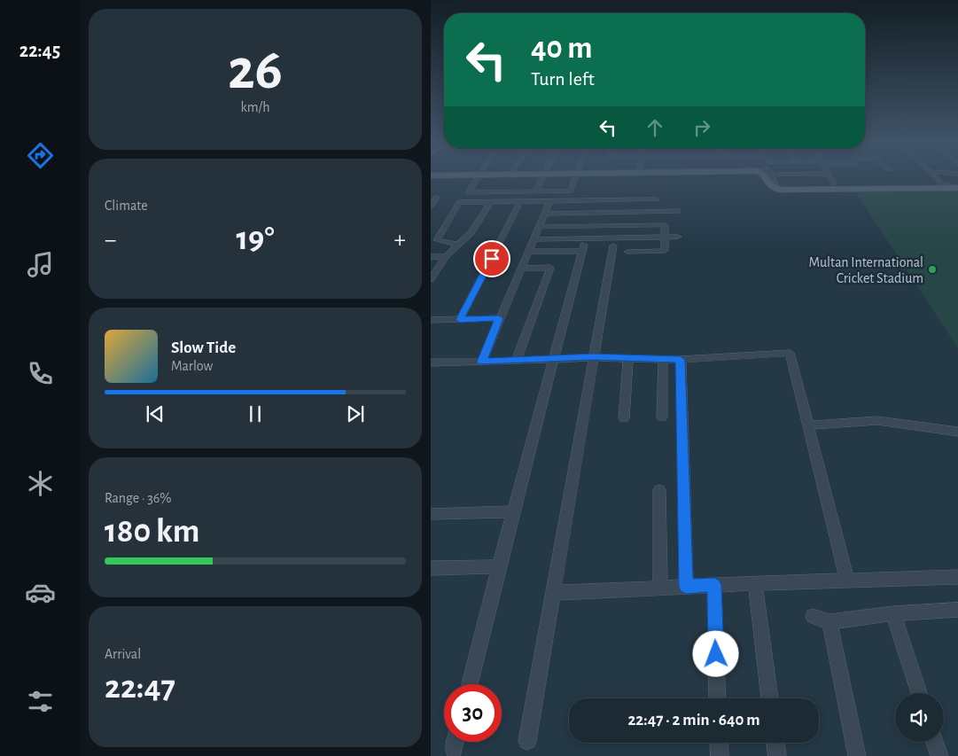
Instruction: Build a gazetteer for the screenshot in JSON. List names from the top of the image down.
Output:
{
  "places": ["Multan International Cricket Stadium"],
  "page": {
    "tabs": "22:45",
    "tile": [
      ["26", "km/h"],
      "Climate",
      ["Range · 36%", "180 km"],
      ["Arrival", "22:47"]
    ],
    "turn": ["40 m", "Turn left"],
    "heat": ["−", "19°", "+"],
    "song": ["Slow Tide", "Marlow"],
    "limit": "30",
    "trip": "22:47 · 2 min · 640 m"
  }
}
